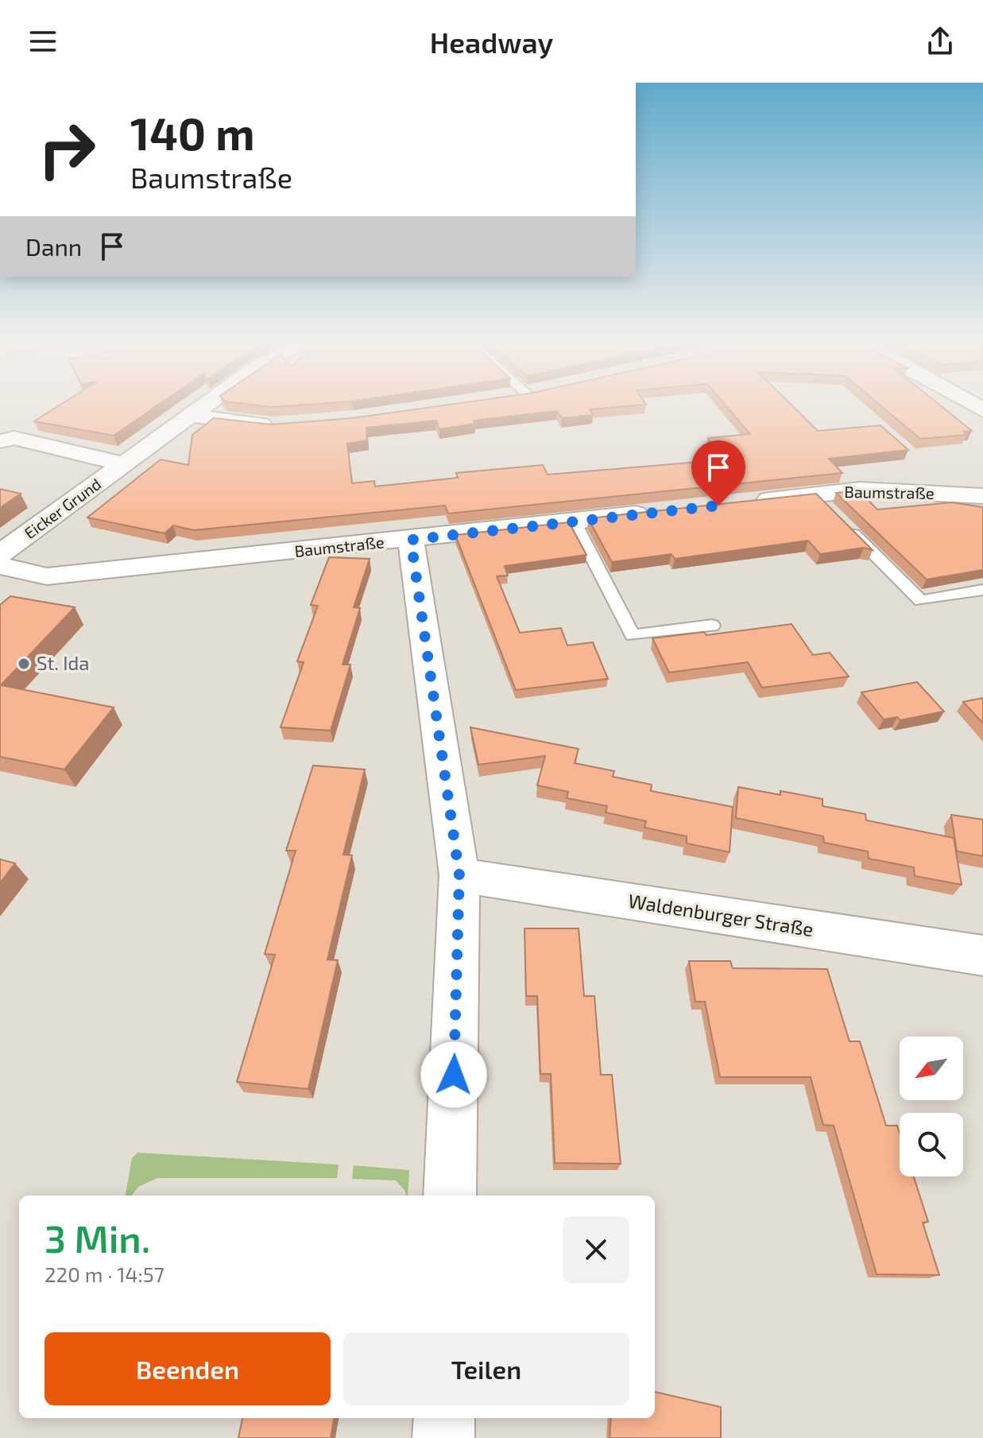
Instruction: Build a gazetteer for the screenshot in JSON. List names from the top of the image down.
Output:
{
  "streets": {
    "street": ["Baumstraße", "Eicker Grund", "Waldenburger Straße"]
  },
  "places": ["St. Ida"],
  "north": "bottom left",
  "page": {
    "header": "Headway",
    "turn": ["140 m", "Baumstraße"],
    "then": "Dann",
    "heading": ["3 Min.", "220 m · 14:57"],
    "buttons": ["Beenden", "Teilen"]
  }
}
